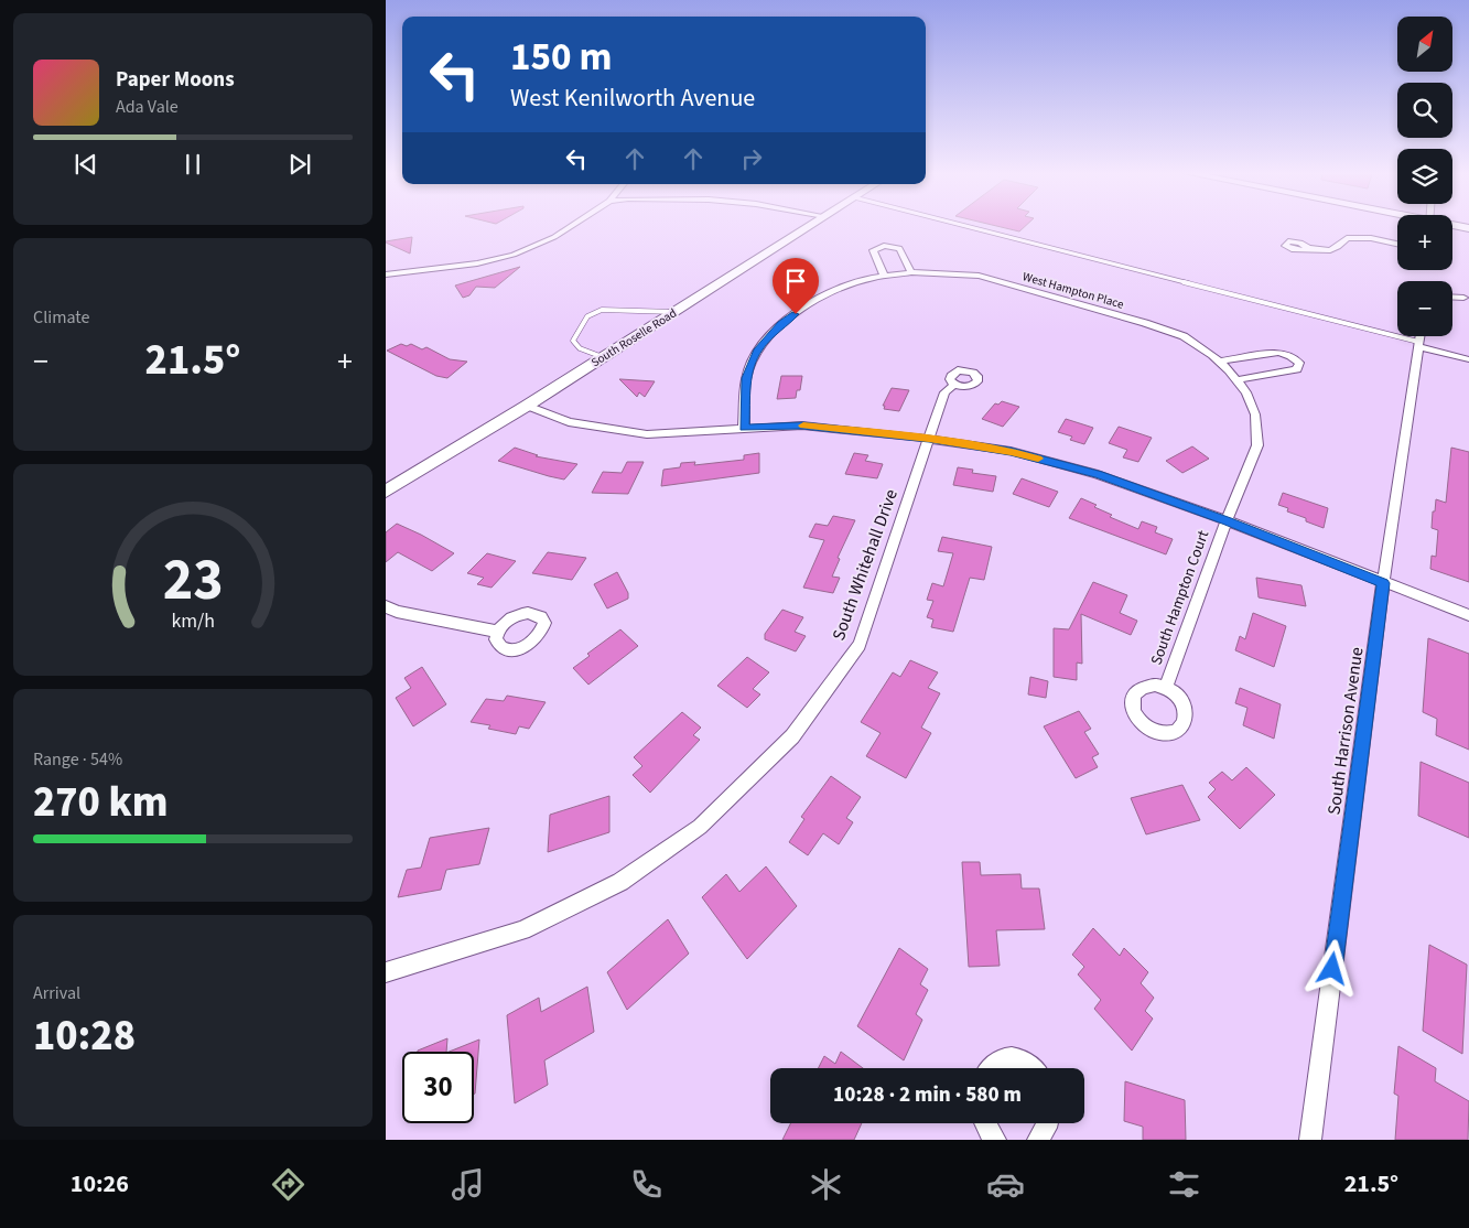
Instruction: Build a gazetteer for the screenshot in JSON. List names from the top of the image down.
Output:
{
  "streets": {
    "main road": ["South Roselle Road"],
    "street": [
      "West Hampton Place",
      "South Whitehall Drive",
      "South Hampton Court",
      "South Harrison Avenue"
    ]
  },
  "crossings": [
    ["West Hampton Place", "South Hampton Court"]
  ],
  "north": "top right",
  "page": {
    "map_buttons": ["+", "−"],
    "turn": ["150 m", "West Kenilworth Avenue"],
    "song": ["Paper Moons", "Ada Vale"],
    "tile": [
      "Climate",
      ["Range · 54%", "270 km"],
      ["Arrival", "10:28"]
    ],
    "heat": ["−", "21.5°", "+"],
    "limit": "30",
    "trip": "10:28 · 2 min · 580 m",
    "tabs": ["10:26", "21.5°"],
    "gauge": ["23", "km/h"]
  }
}
